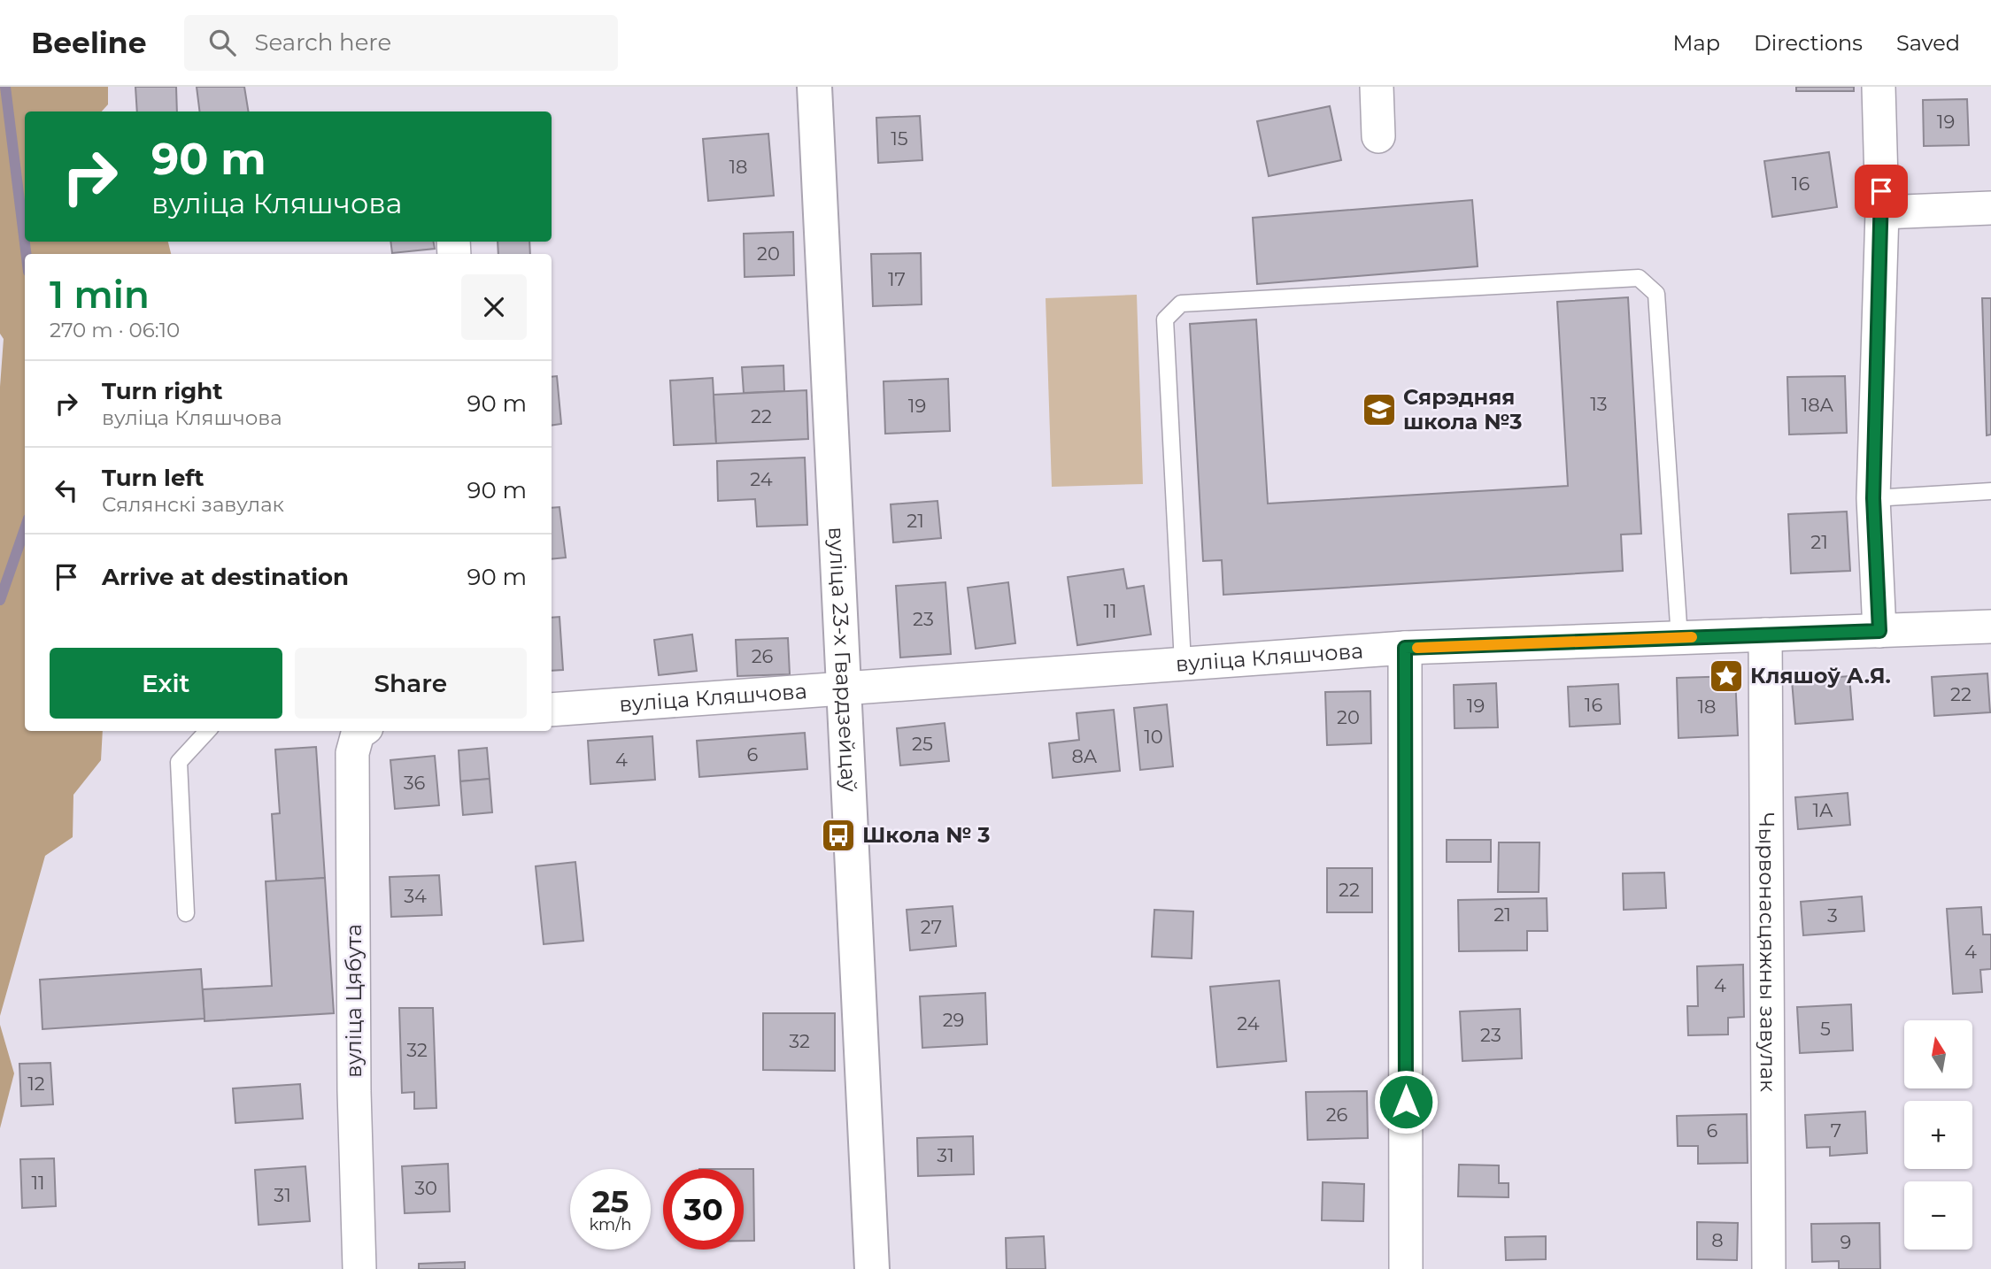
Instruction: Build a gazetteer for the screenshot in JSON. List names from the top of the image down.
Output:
{
  "streets": {
    "street": [
      "вуліца Кляшчова",
      "вуліца 23-х Гвардзейцаў",
      "Чырвонасцяжны завулак",
      "вуліца Цябута"
    ]
  },
  "crossings": [
    ["вуліца Кляшчова", "вуліца 23-х Гвардзейцаў"],
    ["вуліца Кляшчова", "Чырвонасцяжны завулак"]
  ],
  "places": {
    "school or university": ["Сярэдняя школа №3"],
    "place": ["Кляшоў А.Я."],
    "bus stop": ["Школа № 3"]
  },
  "house_numbers": [
    "19",
    "15",
    "18",
    "16",
    "20",
    "17",
    "13",
    "18А",
    "19",
    "22",
    "24",
    "21",
    "21",
    "11",
    "23",
    "26",
    "22",
    "16",
    "19",
    "18",
    "20",
    "10",
    "25",
    "6",
    "8А",
    "4",
    "36",
    "1А",
    "22",
    "34",
    "21",
    "3",
    "27",
    "4",
    "4",
    "29",
    "24",
    "5",
    "23",
    "32",
    "32",
    "12",
    "26",
    "6",
    "7",
    "31",
    "11",
    "30",
    "31",
    "8",
    "9"
  ],
  "north": "top",
  "page": {
    "header": "Beeline",
    "search": "Search here",
    "nav": ["Map", "Directions", "Saved"],
    "turn": ["90 m", "вуліца Кляшчова"],
    "heading": ["1 min", "270 m · 06:10"],
    "list": [
      {
        "name": "Turn right",
        "note": "вуліца Кляшчова",
        "value": "90 m"
      },
      {
        "name": "Turn left",
        "note": "Сялянскі завулак",
        "value": "90 m"
      },
      {
        "name": "Arrive at destination",
        "value": "90 m"
      }
    ],
    "buttons": ["Exit", "Share"],
    "map_buttons": ["+", "−"],
    "speed": "25 km/h",
    "limit": "30"
  }
}
